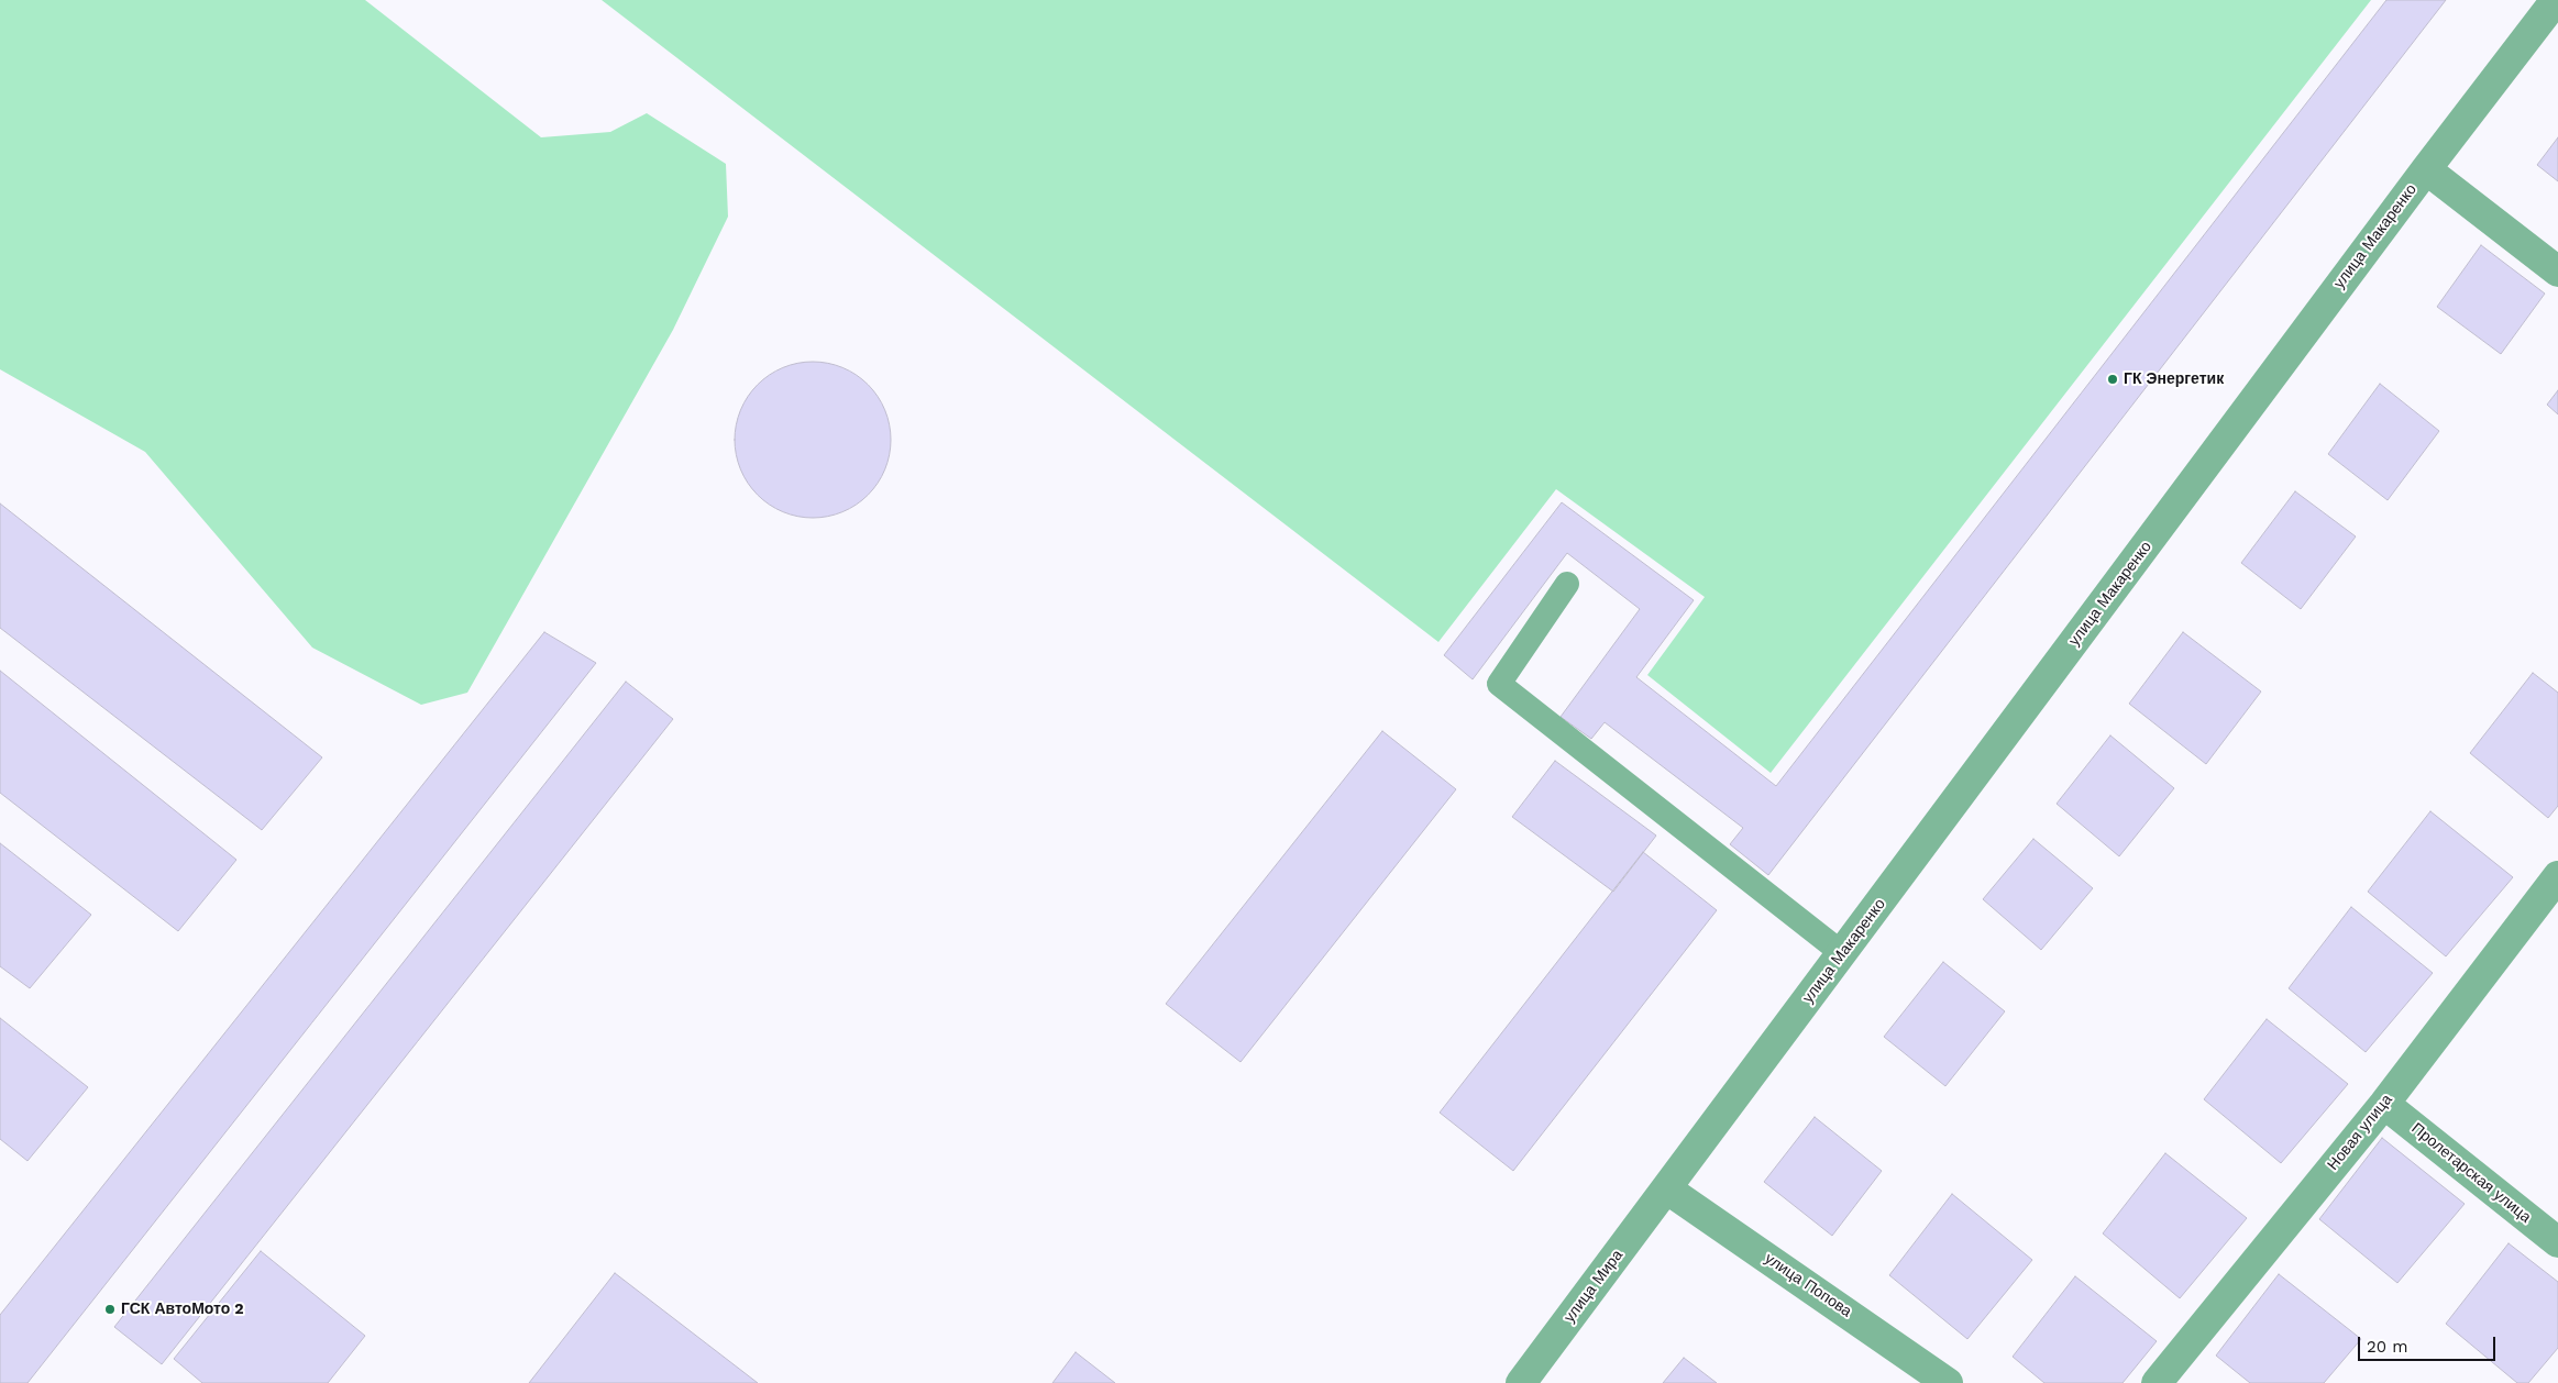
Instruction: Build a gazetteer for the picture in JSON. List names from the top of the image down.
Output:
{
  "streets": {
    "street": [
      "улица Макаренко",
      "Новая улица",
      "Пролетарская улица",
      "улица Попова",
      "улица Мира"
    ]
  },
  "crossings": [
    ["улица Макаренко", "улица Попова"],
    ["улица Макаренко", "улица Мира"],
    ["Новая улица", "Пролетарская улица"],
    ["улица Попова", "улица Мира"]
  ],
  "places": ["ГК Энергетик", "ГСК АвтоМото 2"],
  "scale_bar": "20 m"
}
